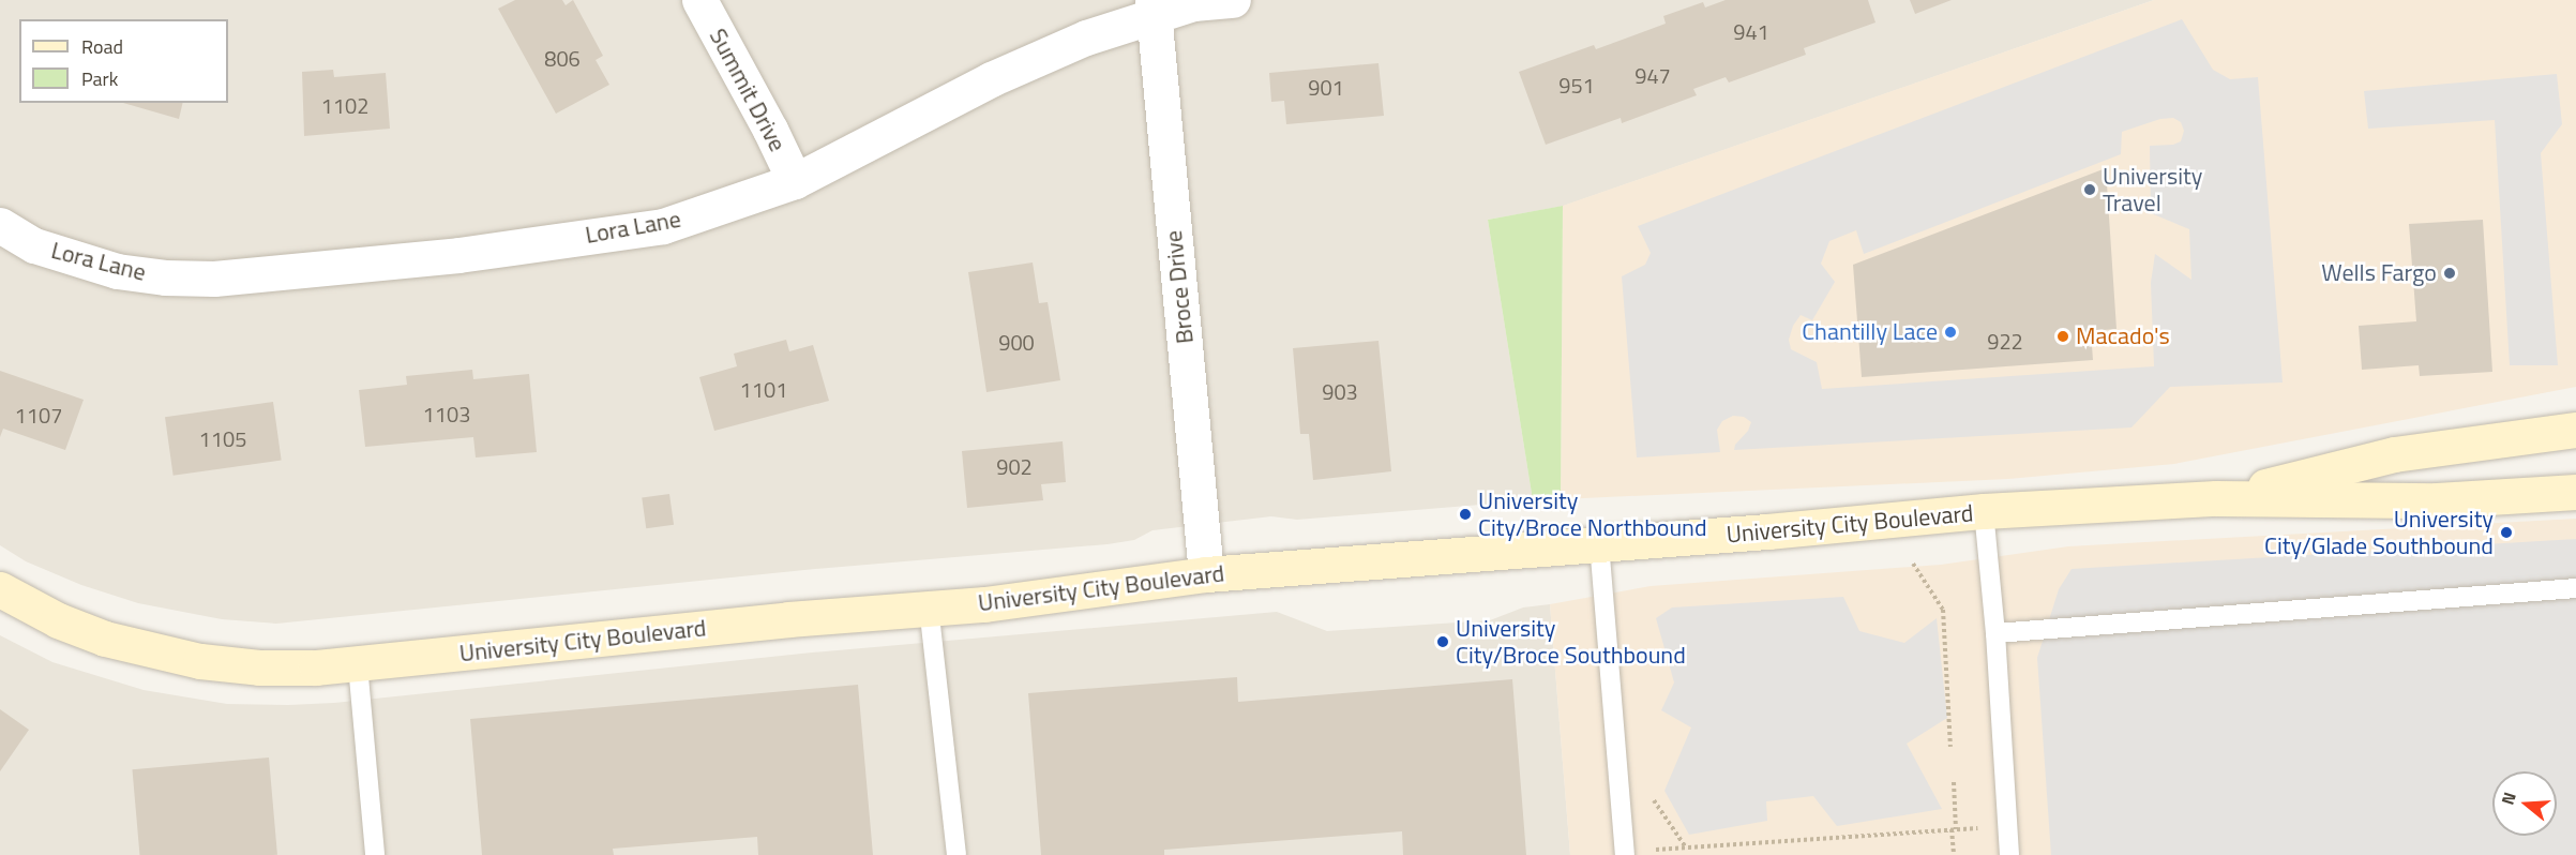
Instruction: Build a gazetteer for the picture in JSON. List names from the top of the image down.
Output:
{
  "streets": {
    "main road": ["University City Boulevard"],
    "street": ["Summit Drive", "Lora Lane", "Broce Drive"]
  },
  "crossings": [
    ["Summit Drive", "Lora Lane"],
    ["Lora Lane", "Broce Drive"],
    ["Broce Drive", "University City Boulevard"]
  ],
  "places": [
    "University Travel",
    "Wells Fargo",
    "Chantilly Lace",
    "Macado's",
    "University City/Broce Northbound",
    "University City/Glade Southbound",
    "University City/Broce Southbound"
  ],
  "house_numbers": [
    "941",
    "806",
    "947",
    "951",
    "901",
    "1102",
    "922",
    "900",
    "1101",
    "903",
    "1103",
    "1107",
    "1105",
    "902"
  ],
  "legend": ["Road", "Park"],
  "north": "left"
}
